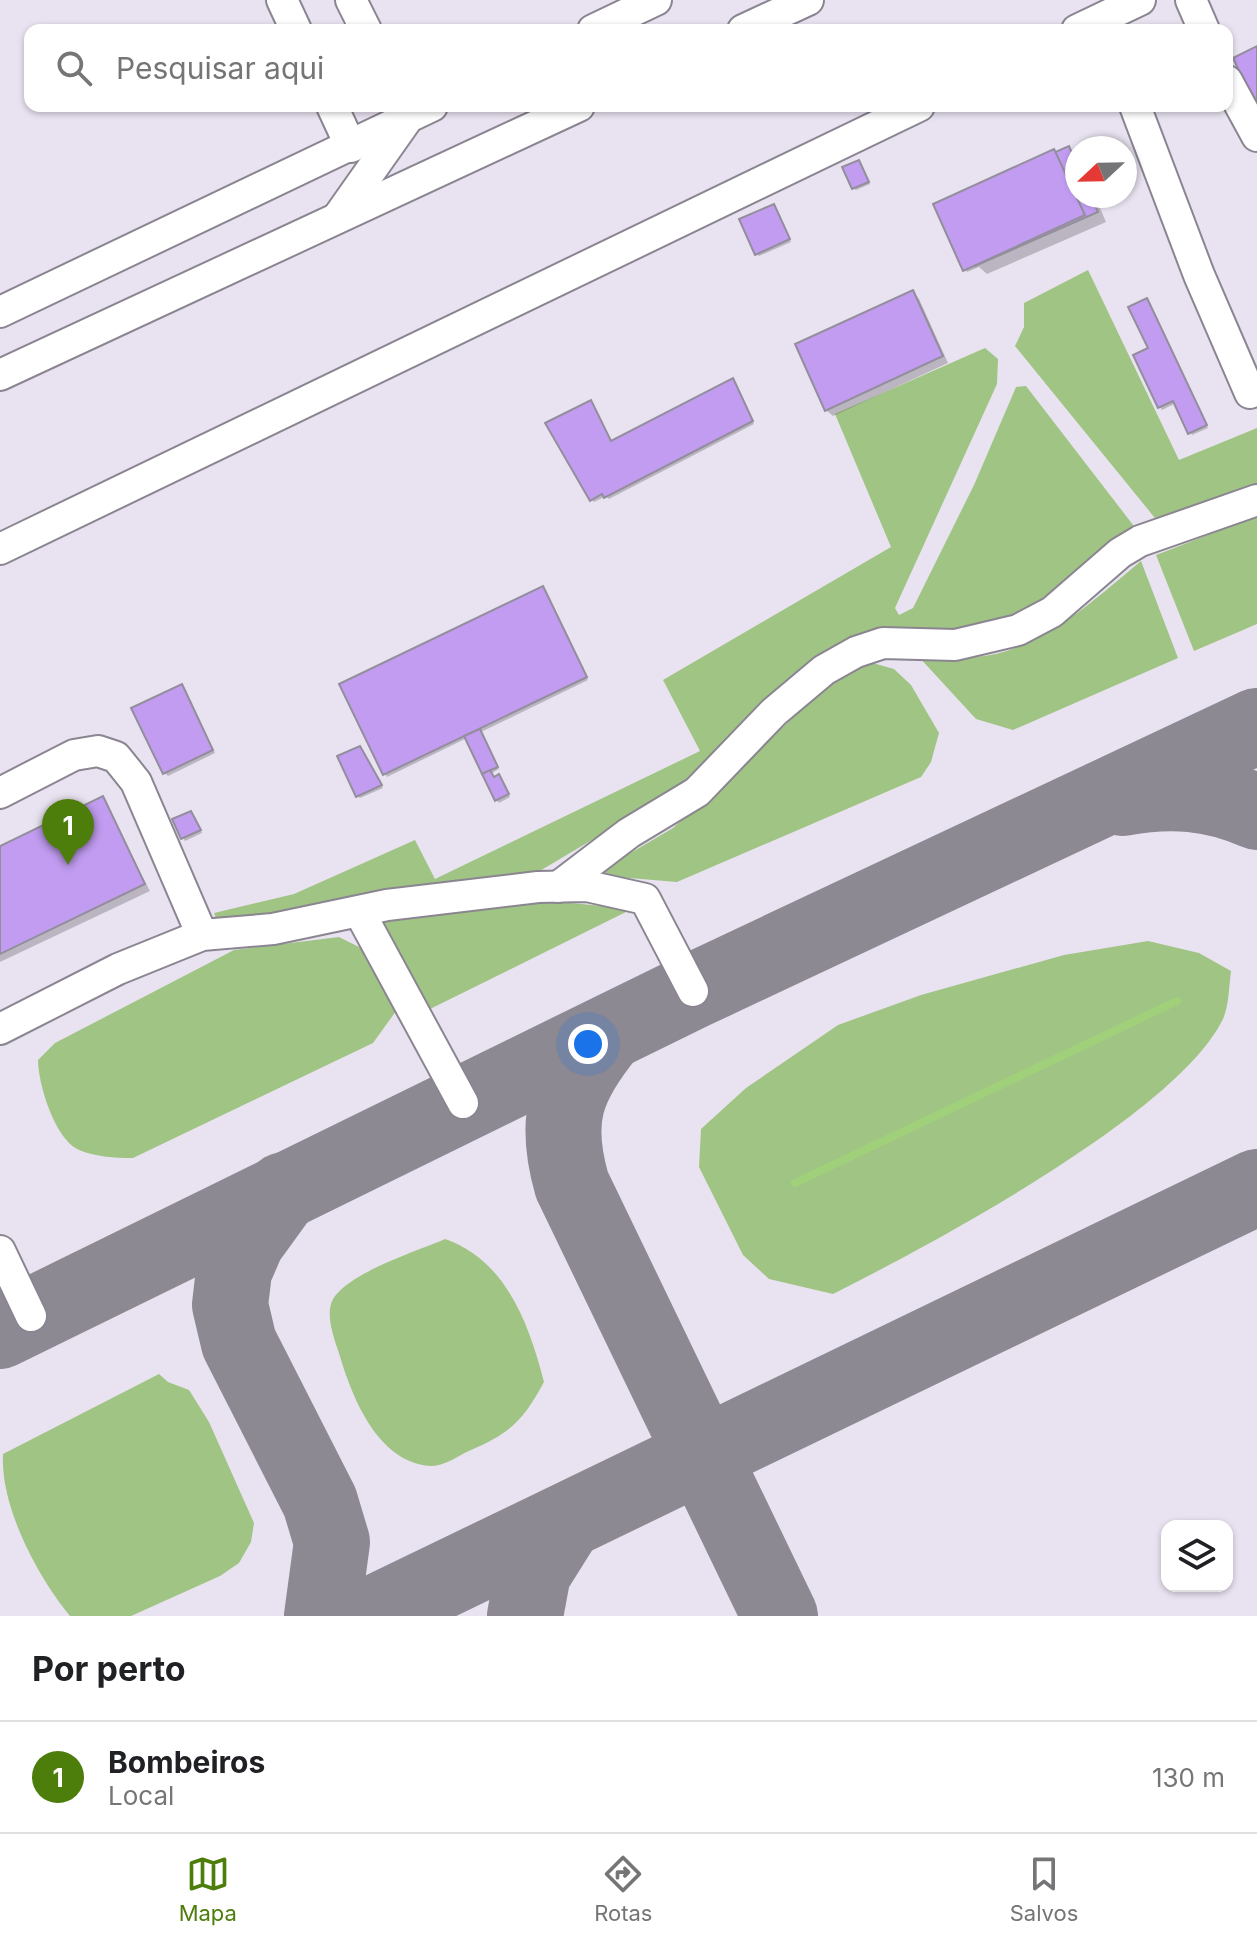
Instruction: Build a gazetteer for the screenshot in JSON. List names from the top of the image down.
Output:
{
  "north": "left",
  "page": {
    "search": "Pesquisar aqui",
    "pins": "1",
    "heading": "Por perto",
    "list": [
      {
        "mark": "1",
        "name": "Bombeiros",
        "note": "Local",
        "value": "130 m"
      }
    ],
    "nav": ["Mapa", "Rotas", "Salvos"]
  }
}
